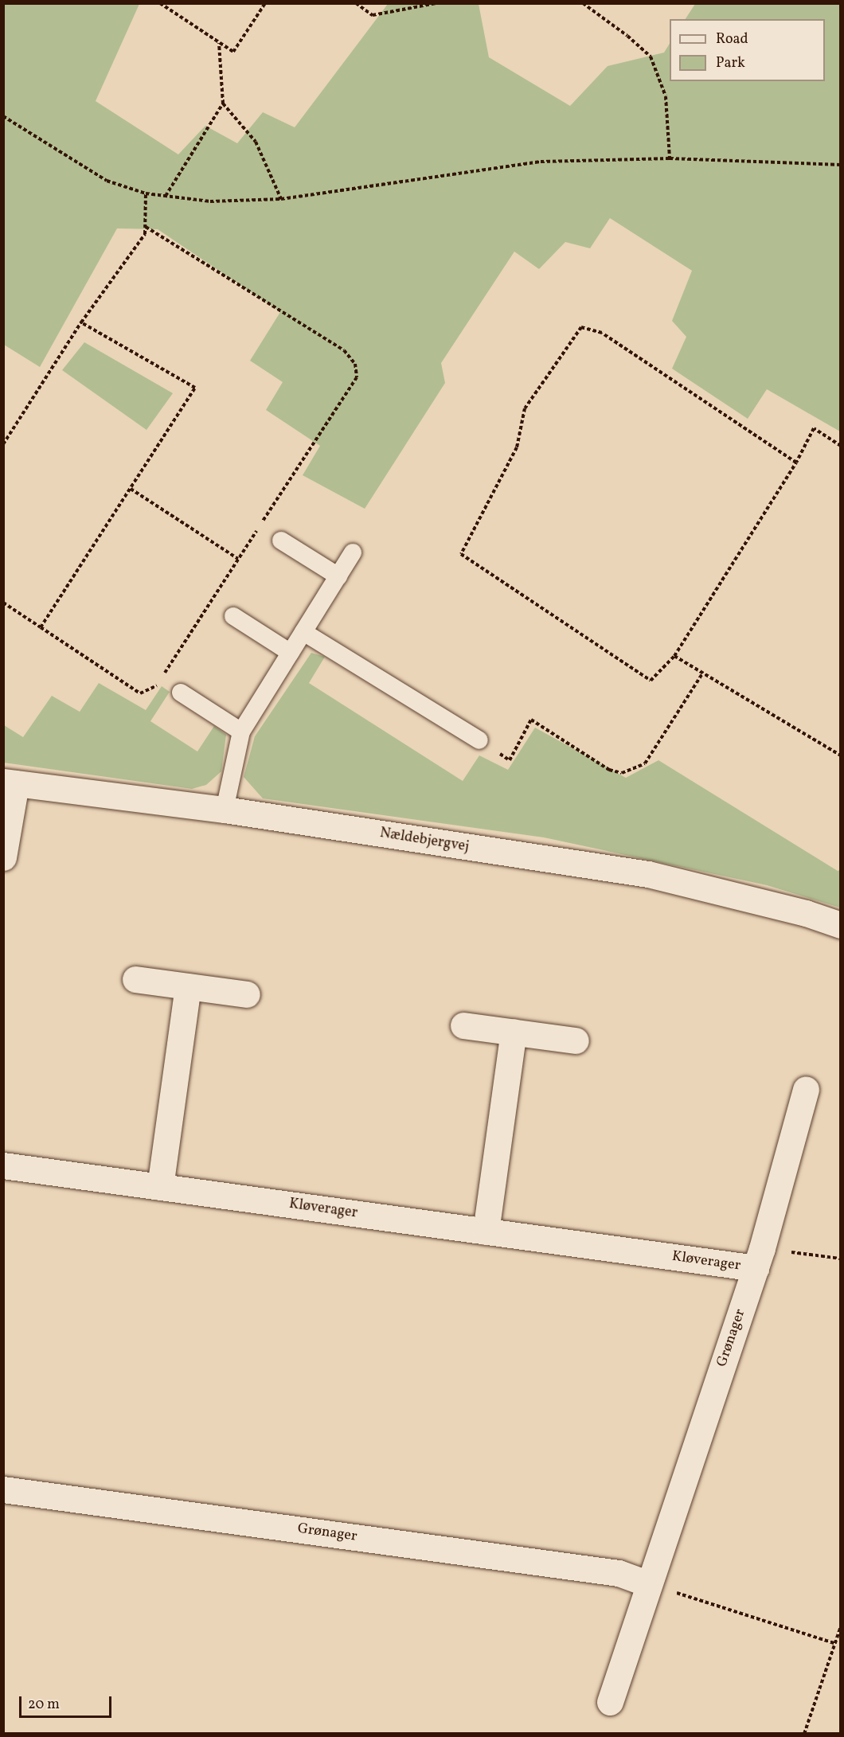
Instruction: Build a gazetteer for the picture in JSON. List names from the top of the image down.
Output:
{
  "streets": {
    "street": ["Nældebjergvej", "Kløverager", "Grønager"]
  },
  "crossings": [
    ["Kløverager", "Grønager"]
  ],
  "legend": ["Road", "Park"],
  "scale_bar": "20 m"
}
